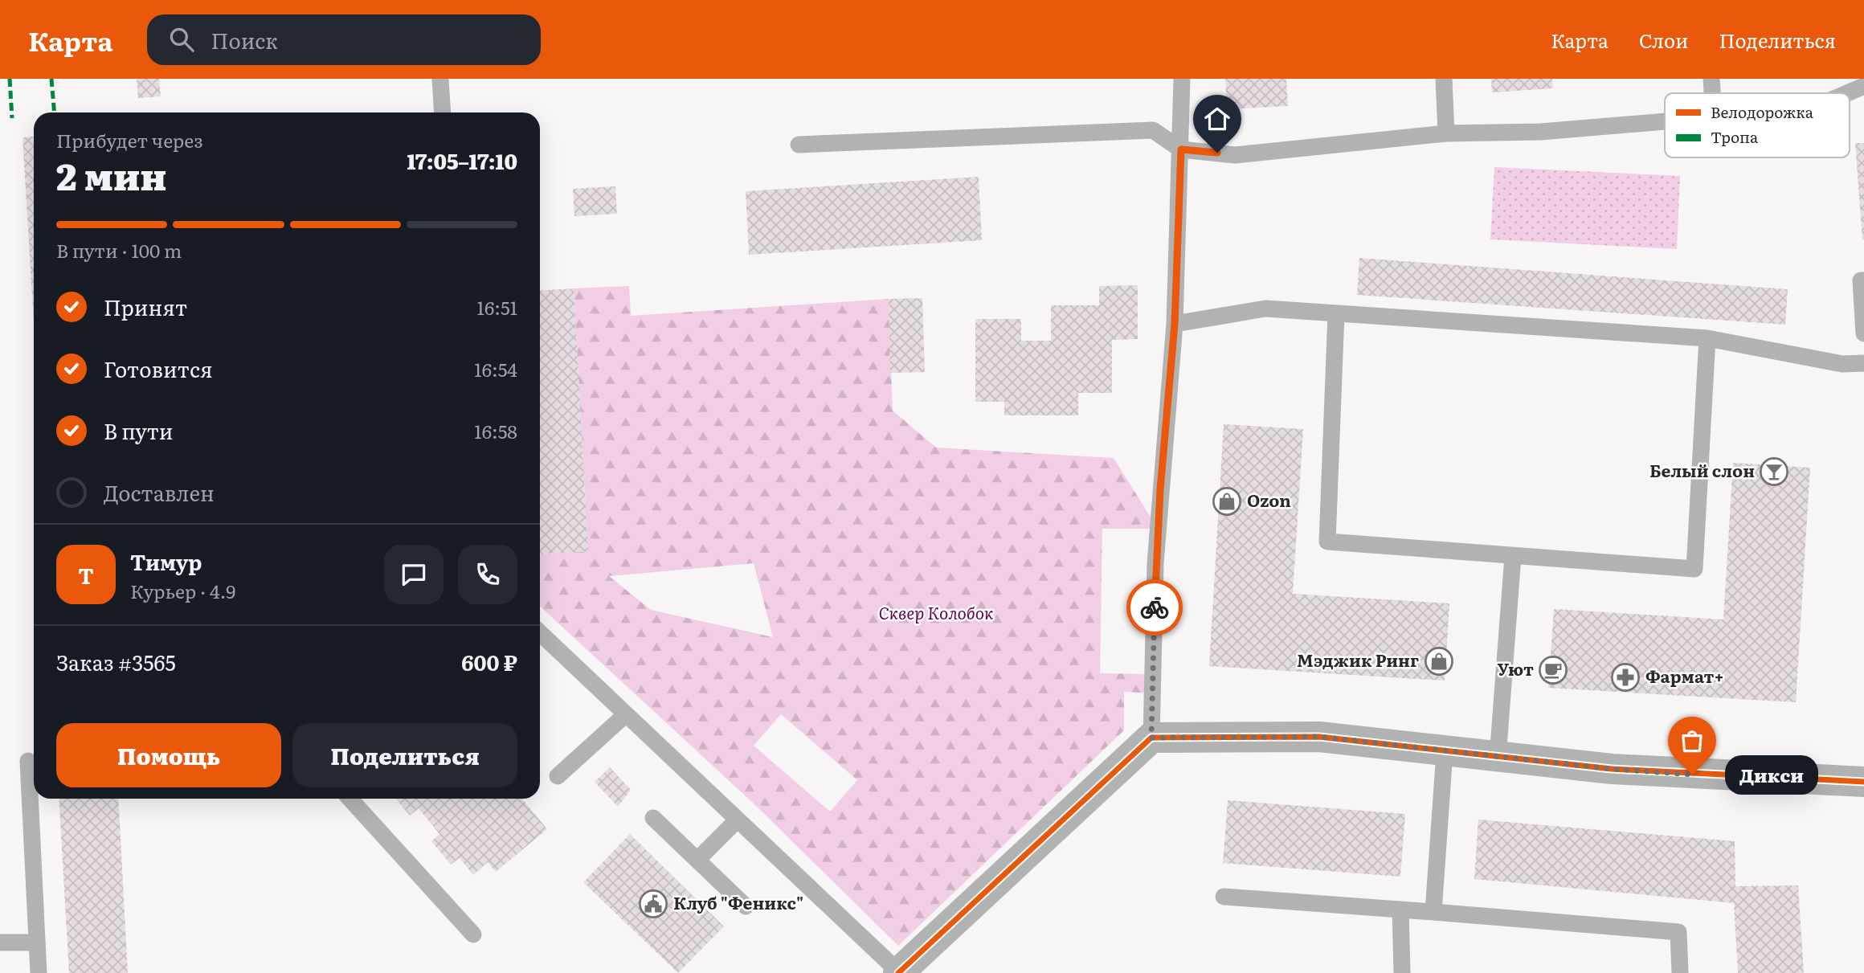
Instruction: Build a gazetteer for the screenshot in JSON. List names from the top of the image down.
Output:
{
  "parks": ["Сквер Колобок"],
  "places": {
    "bar": ["Белый слон"],
    "shop": ["Ozon", "Мэджик Ринг"],
    "cafe": ["Уют"],
    "pharmacy": ["Фармат+"],
    "other": ["Дикси"],
    "public building": ["Клуб \"Феникс\""]
  },
  "legend": ["Велодорожка", "Тропа"],
  "page": {
    "header": "Карта",
    "search": "Поиск",
    "nav": ["Карта", "Слои", "Поделиться"],
    "heading": ["2 мин", "Прибудет через", "17:05–17:10"],
    "panel": [
      "Тимур",
      "Курьер · 4.9",
      "Заказ #3565",
      "600 ₽"
    ],
    "bar": "В пути · 100 m",
    "list": [
      ["Принят", "16:51"],
      ["Готовится", "16:54"],
      ["В пути", "16:58"],
      "Доставлен"
    ],
    "round": "Т",
    "buttons": ["Помощь", "Поделиться"],
    "bubble": "Дикси"
  }
}
